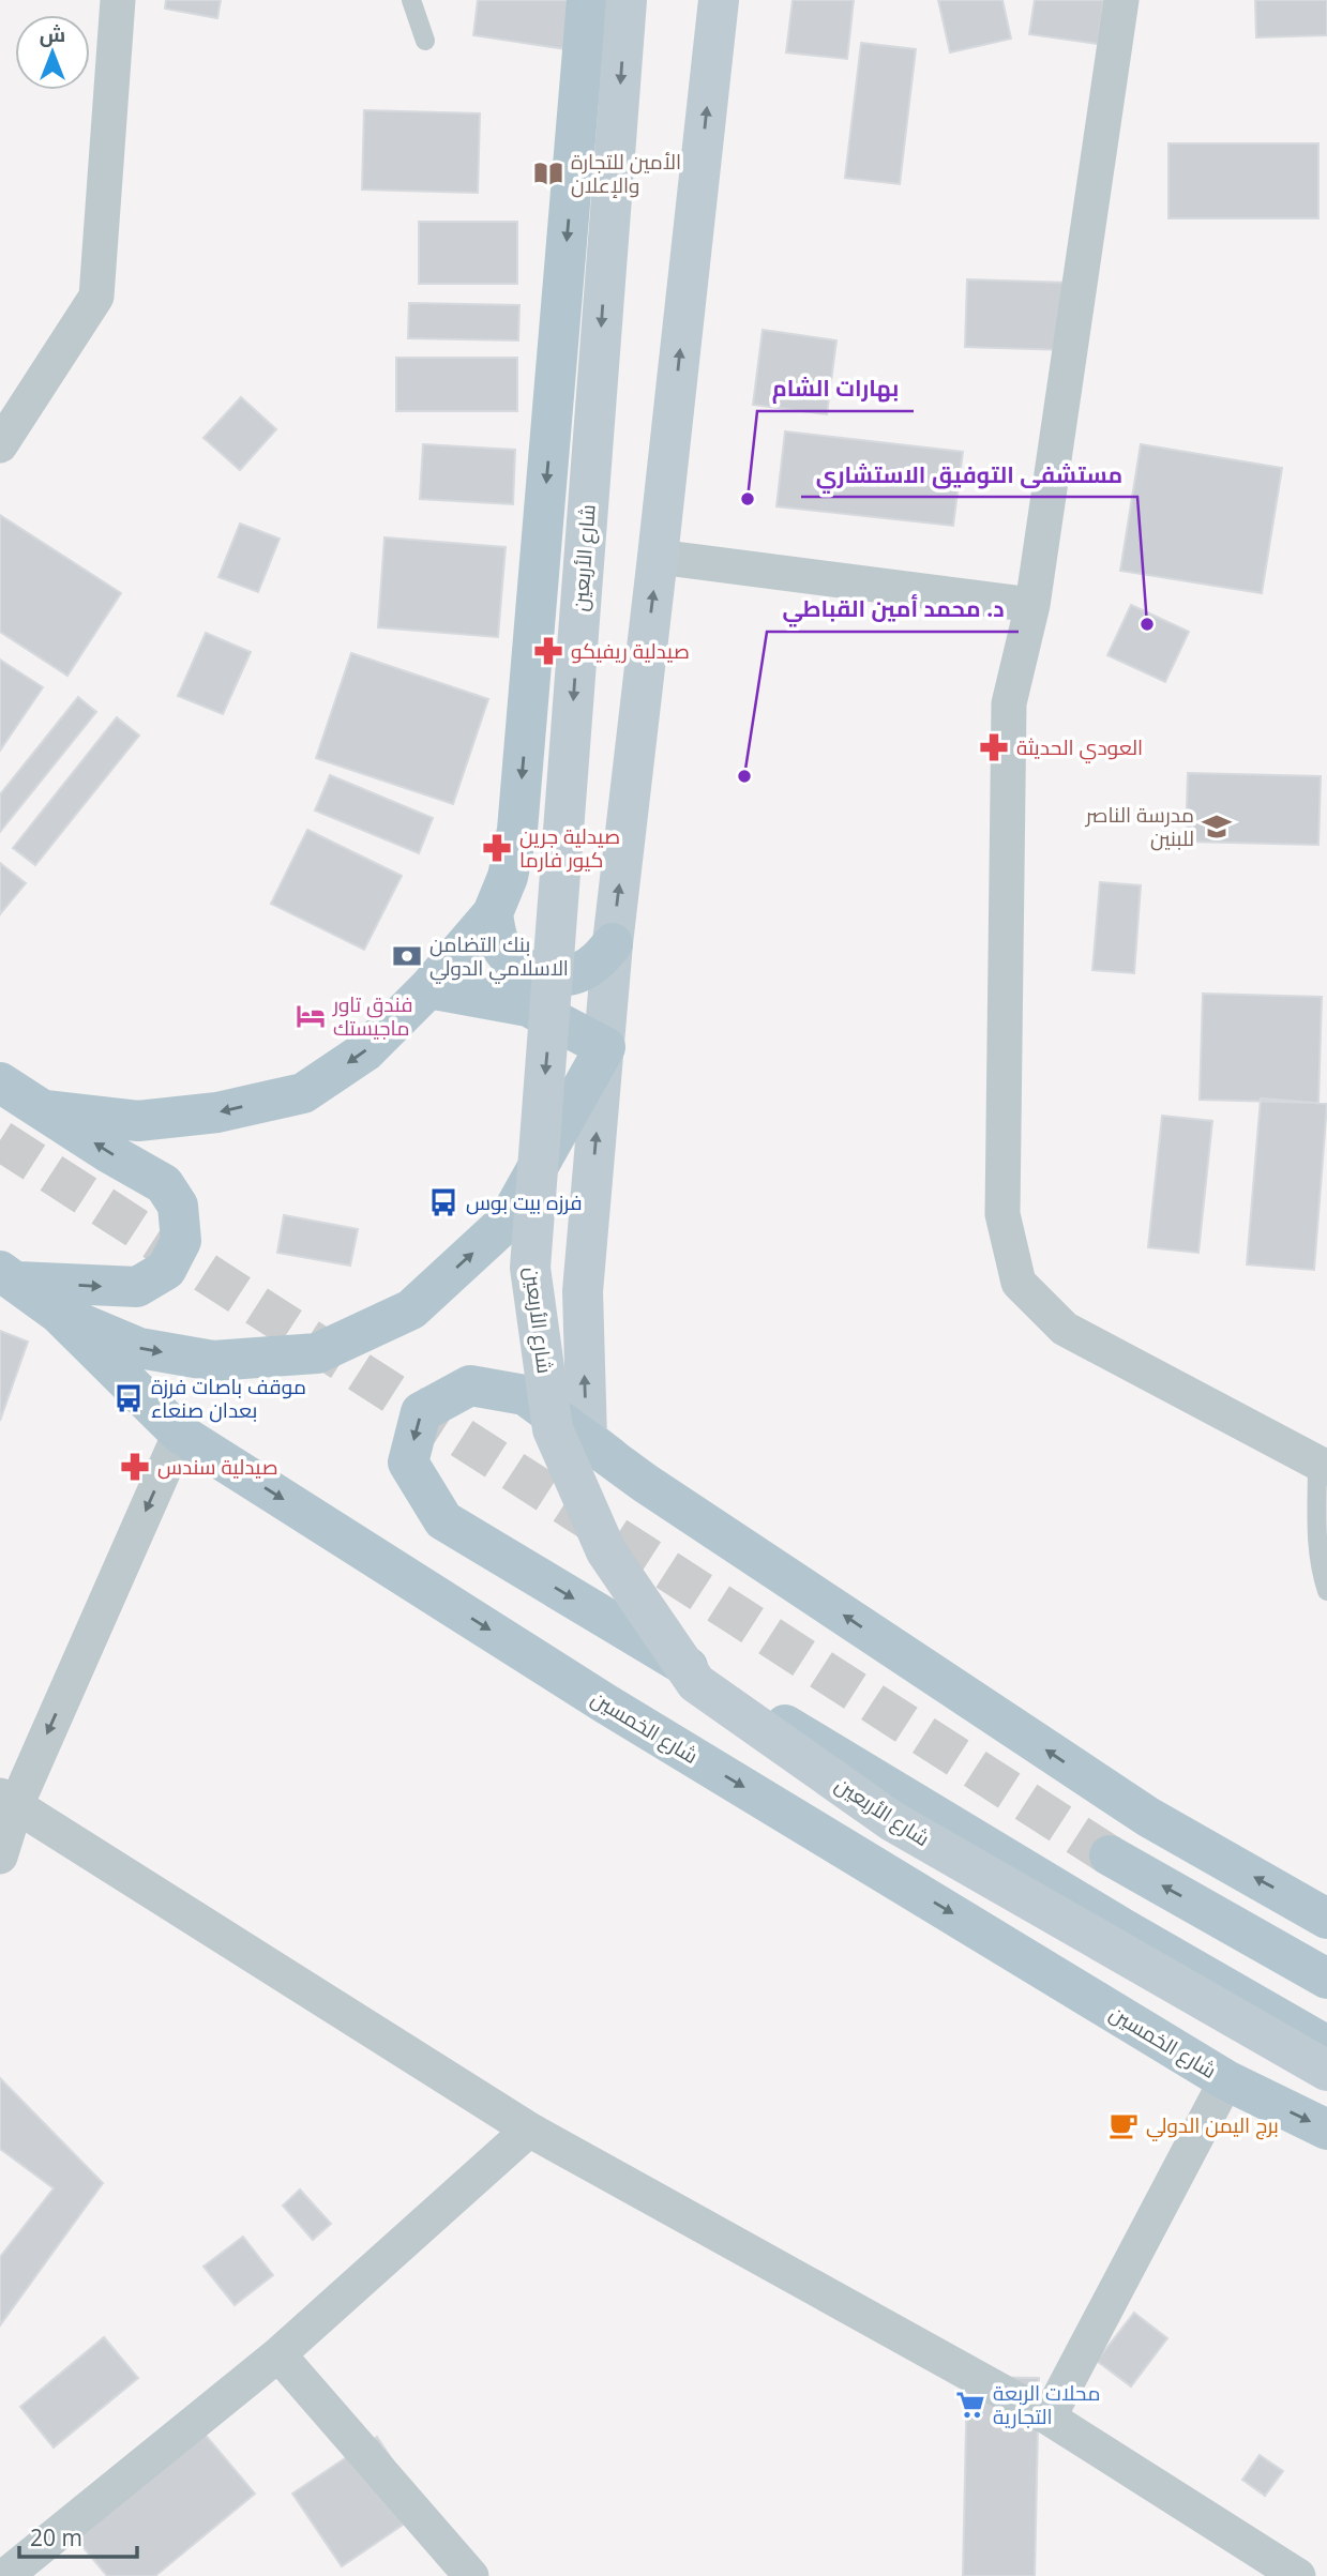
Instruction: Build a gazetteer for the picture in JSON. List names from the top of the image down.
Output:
{
  "streets": {
    "main road": ["شارع الأربعين", "شارع الخمسين"]
  },
  "places": {
    "library": ["الأمين للتجارة والإعلان"],
    "other": ["بهارات الشام", "مستشفى التوفيق الاستشاري", "د. محمد أمين القباطي"],
    "pharmacy": [
      "صيدلية ريفيكو",
      "العودي الحديثة",
      "صيدلية جرين كيور فارما",
      "صيدلية سندس"
    ],
    "school or university": ["مدرسة الناصر للبنين"],
    "bank": ["بنك التضامن الاسلامي الدولي"],
    "hotel": ["فندق تاور ماجيستك"],
    "bus stop": ["فرزه بيت بوس", "موقف باصات فرزة بعدان صنعاء"],
    "cafe": ["برج اليمن الدولي"],
    "supermarket": ["محلات الربعة التجارية"]
  },
  "scale_bar": "20 m",
  "north": "top"
}
